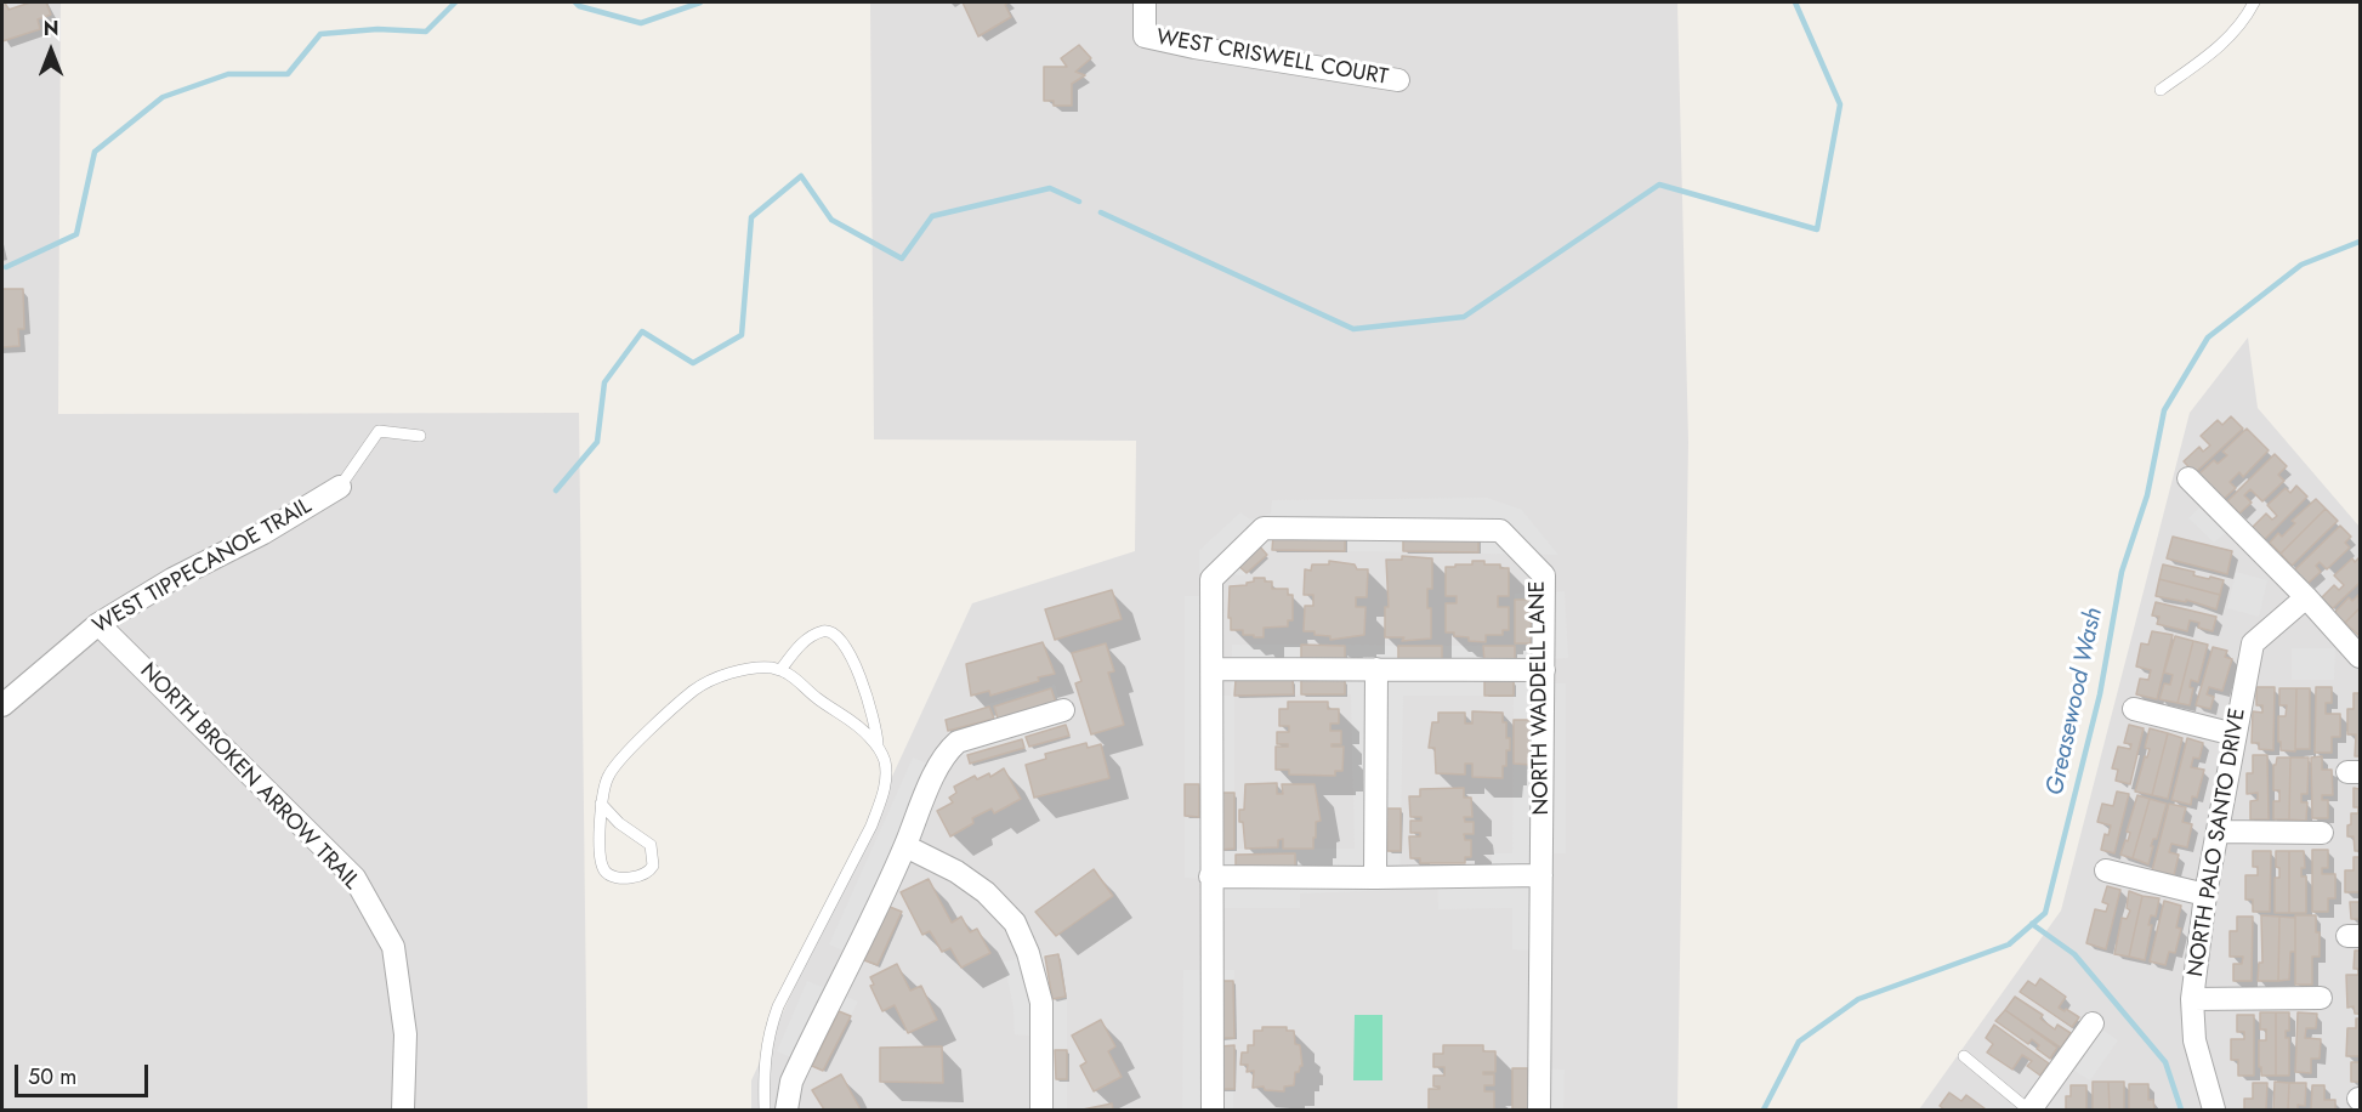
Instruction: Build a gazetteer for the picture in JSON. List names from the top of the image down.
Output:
{
  "streets": {
    "street": [
      "WEST CRISWELL COURT",
      "WEST TIPPECANOE TRAIL",
      "NORTH WADDELL LANE",
      "NORTH BROKEN ARROW TRAIL",
      "NORTH PALO SANTO DRIVE"
    ]
  },
  "crossings": [
    ["WEST TIPPECANOE TRAIL", "NORTH BROKEN ARROW TRAIL"]
  ],
  "water": ["Greasewood Wash"],
  "scale_bar": "50 m",
  "north": "top"
}
